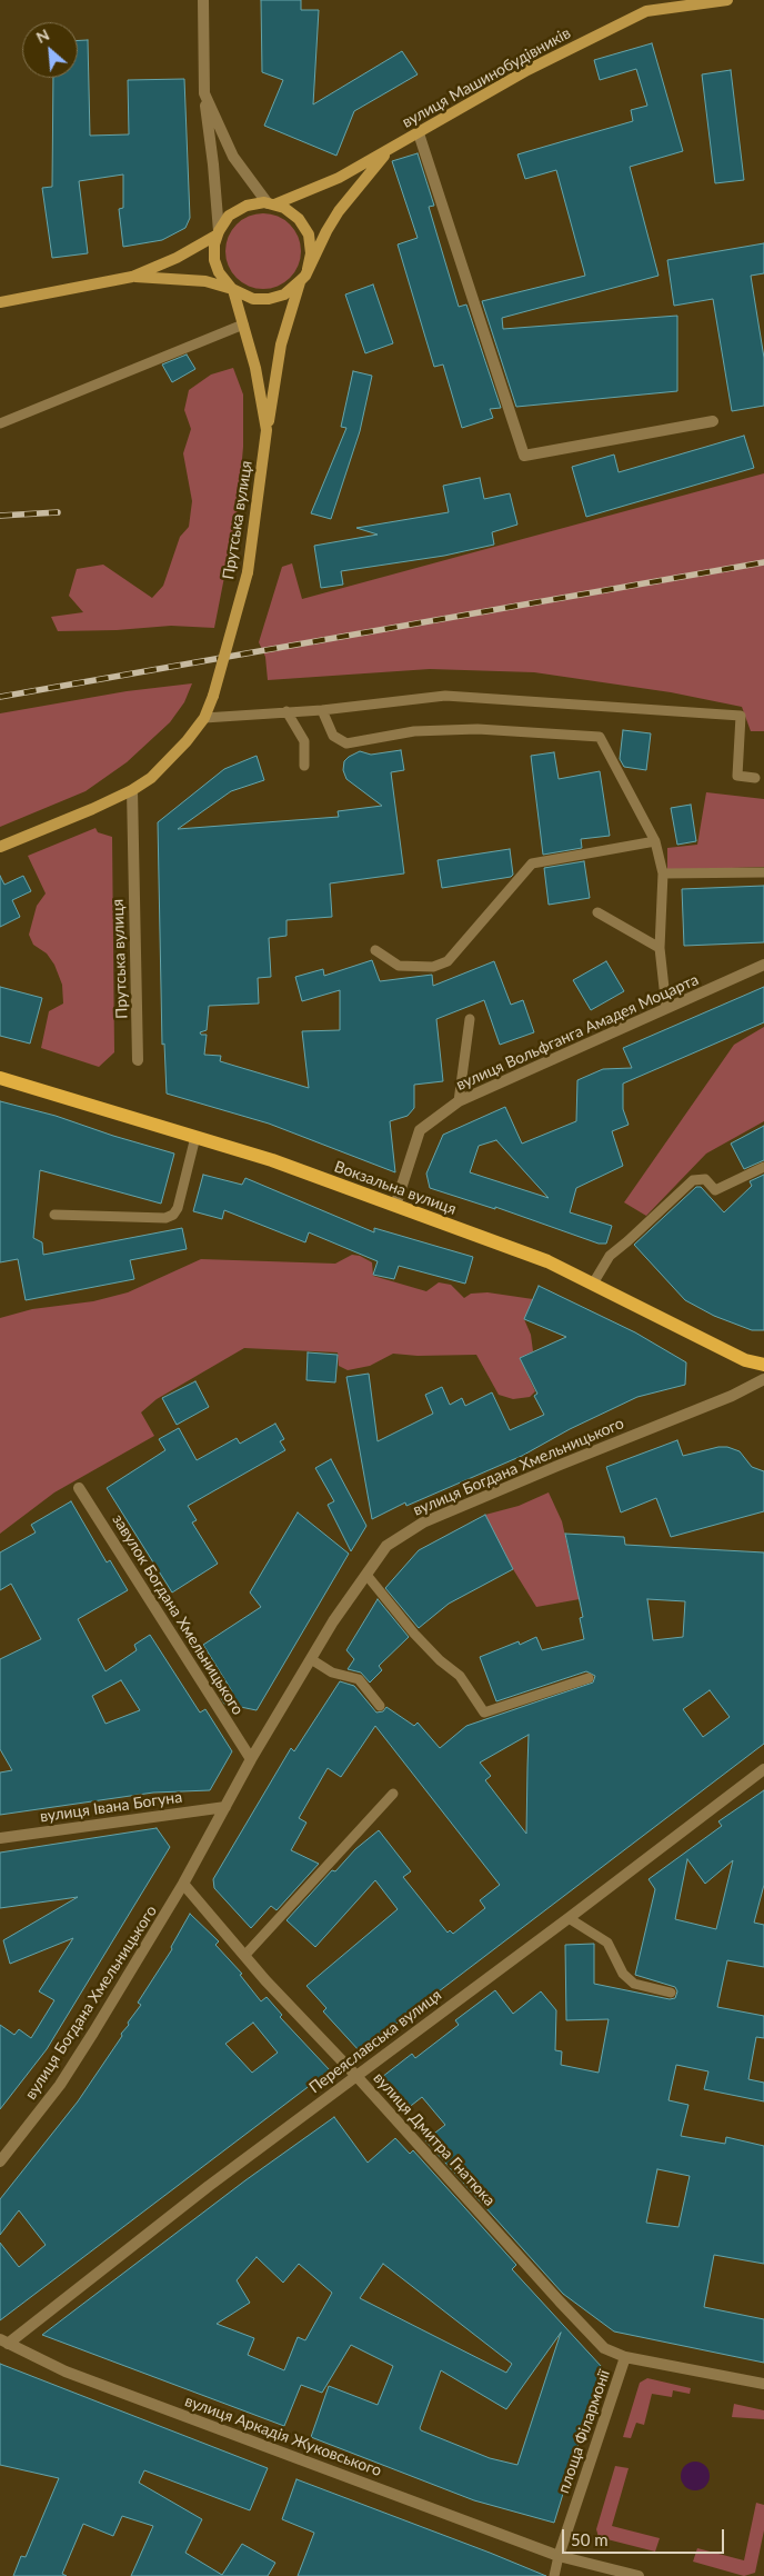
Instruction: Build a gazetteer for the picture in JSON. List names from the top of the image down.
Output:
{
  "streets": {
    "main road": ["Вокзальна вулиця"],
    "street": [
      "вулиця Машинобудівників",
      "Прутська вулиця",
      "вулиця Вольфганга Амадея Моцарта",
      "вулиця Богдана Хмельницького",
      "завулок Богдана Хмельницького",
      "вулиця Івана Богуна",
      "Переяславська вулиця",
      "вулиця Дмитра Гнатюка",
      "площа Філармонії",
      "вулиця Аркадія Жуковського"
    ]
  },
  "crossings": [
    ["вулиця Машинобудівників", "Прутська вулиця"],
    ["вулиця Вольфганга Амадея Моцарта", "Вокзальна вулиця"],
    ["вулиця Богдана Хмельницького", "завулок Богдана Хмельницького"],
    ["вулиця Богдана Хмельницького", "вулиця Івана Богуна"],
    ["вулиця Богдана Хмельницького", "вулиця Дмитра Гнатюка"],
    ["Переяславська вулиця", "вулиця Дмитра Гнатюка"],
    ["Переяславська вулиця", "вулиця Аркадія Жуковського"],
    ["вулиця Дмитра Гнатюка", "площа Філармонії"],
    ["площа Філармонії", "вулиця Аркадія Жуковського"]
  ],
  "scale_bar": "50 m",
  "north": "top left"
}
